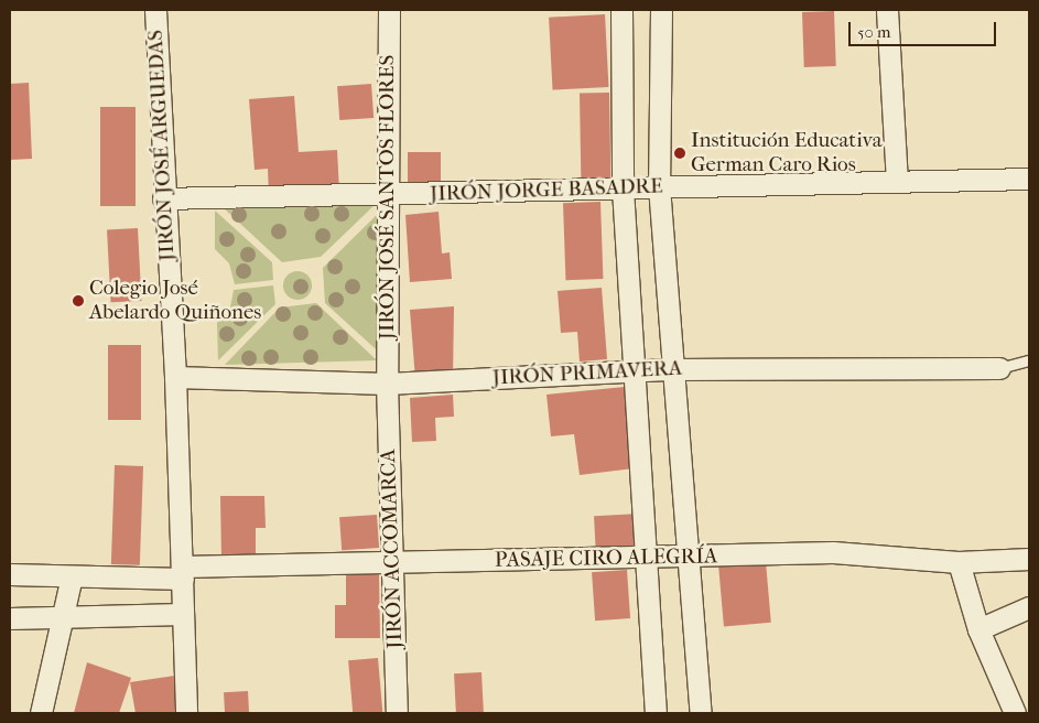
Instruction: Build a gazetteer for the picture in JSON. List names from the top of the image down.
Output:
{
  "streets": {
    "street": [
      "JIRÓN JOSÉ ARGUEDAS",
      "JIRÓN JORGE BASADRE",
      "JIRÓN JOSÉ SANTOS FLORES",
      "JIRÓN PRIMAVERA",
      "JIRÓN ACCOMARCA",
      "PASAJE CIRO ALEGRÍA"
    ]
  },
  "crossings": [
    ["JIRÓN JOSÉ ARGUEDAS", "JIRÓN JORGE BASADRE"],
    ["JIRÓN JOSÉ ARGUEDAS", "JIRÓN PRIMAVERA"],
    ["JIRÓN JOSÉ ARGUEDAS", "PASAJE CIRO ALEGRÍA"],
    ["JIRÓN JORGE BASADRE", "JIRÓN JOSÉ SANTOS FLORES"],
    ["JIRÓN JOSÉ SANTOS FLORES", "JIRÓN PRIMAVERA"],
    ["JIRÓN JOSÉ SANTOS FLORES", "JIRÓN ACCOMARCA"],
    ["JIRÓN PRIMAVERA", "JIRÓN ACCOMARCA"],
    ["JIRÓN ACCOMARCA", "PASAJE CIRO ALEGRÍA"]
  ],
  "places": ["Institución Educativa German Caro Rios", "Colegio José Abelardo Quiñones"],
  "scale_bar": "50 m"
}
